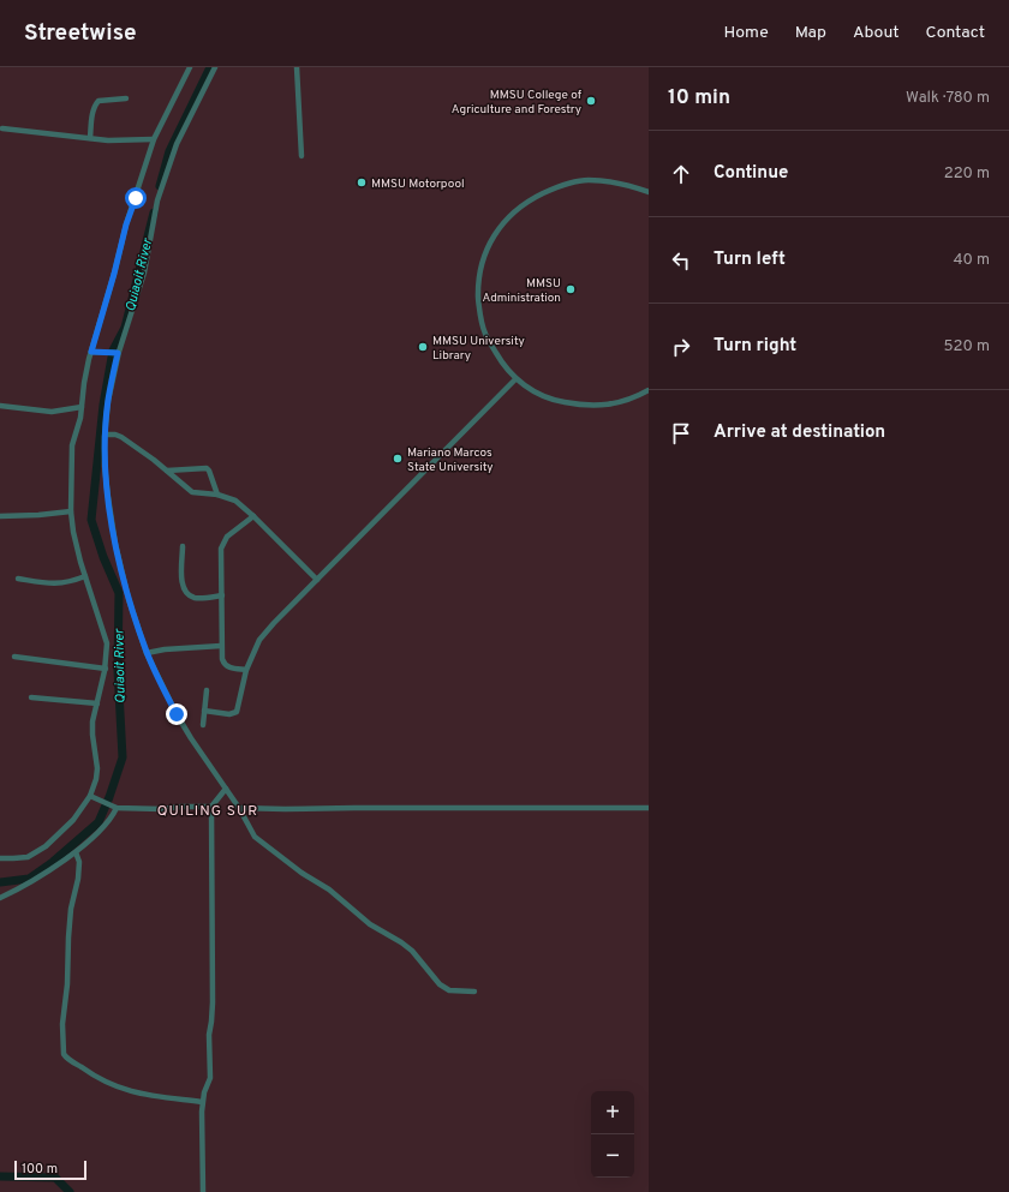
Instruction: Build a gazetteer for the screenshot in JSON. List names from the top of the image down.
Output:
{
  "districts": ["QUILING SUR"],
  "water": ["Quiaoit River"],
  "places": [
    "MMSU College of Agriculture and Forestry",
    "MMSU Motorpool",
    "MMSU Administration",
    "MMSU University Library",
    "Mariano Marcos State University"
  ],
  "scale_bar": "100 m",
  "page": {
    "header": "Streetwise",
    "nav": [
      "Home",
      "Map",
      "About",
      "Contact"
    ],
    "heading": ["10 min", "Walk · 780 m"],
    "list": [
      ["Continue", "220 m"],
      ["Turn left", "40 m"],
      ["Turn right", "520 m"],
      "Arrive at destination"
    ],
    "map_buttons": ["+", "−"],
    "scale": "100 m"
  }
}
